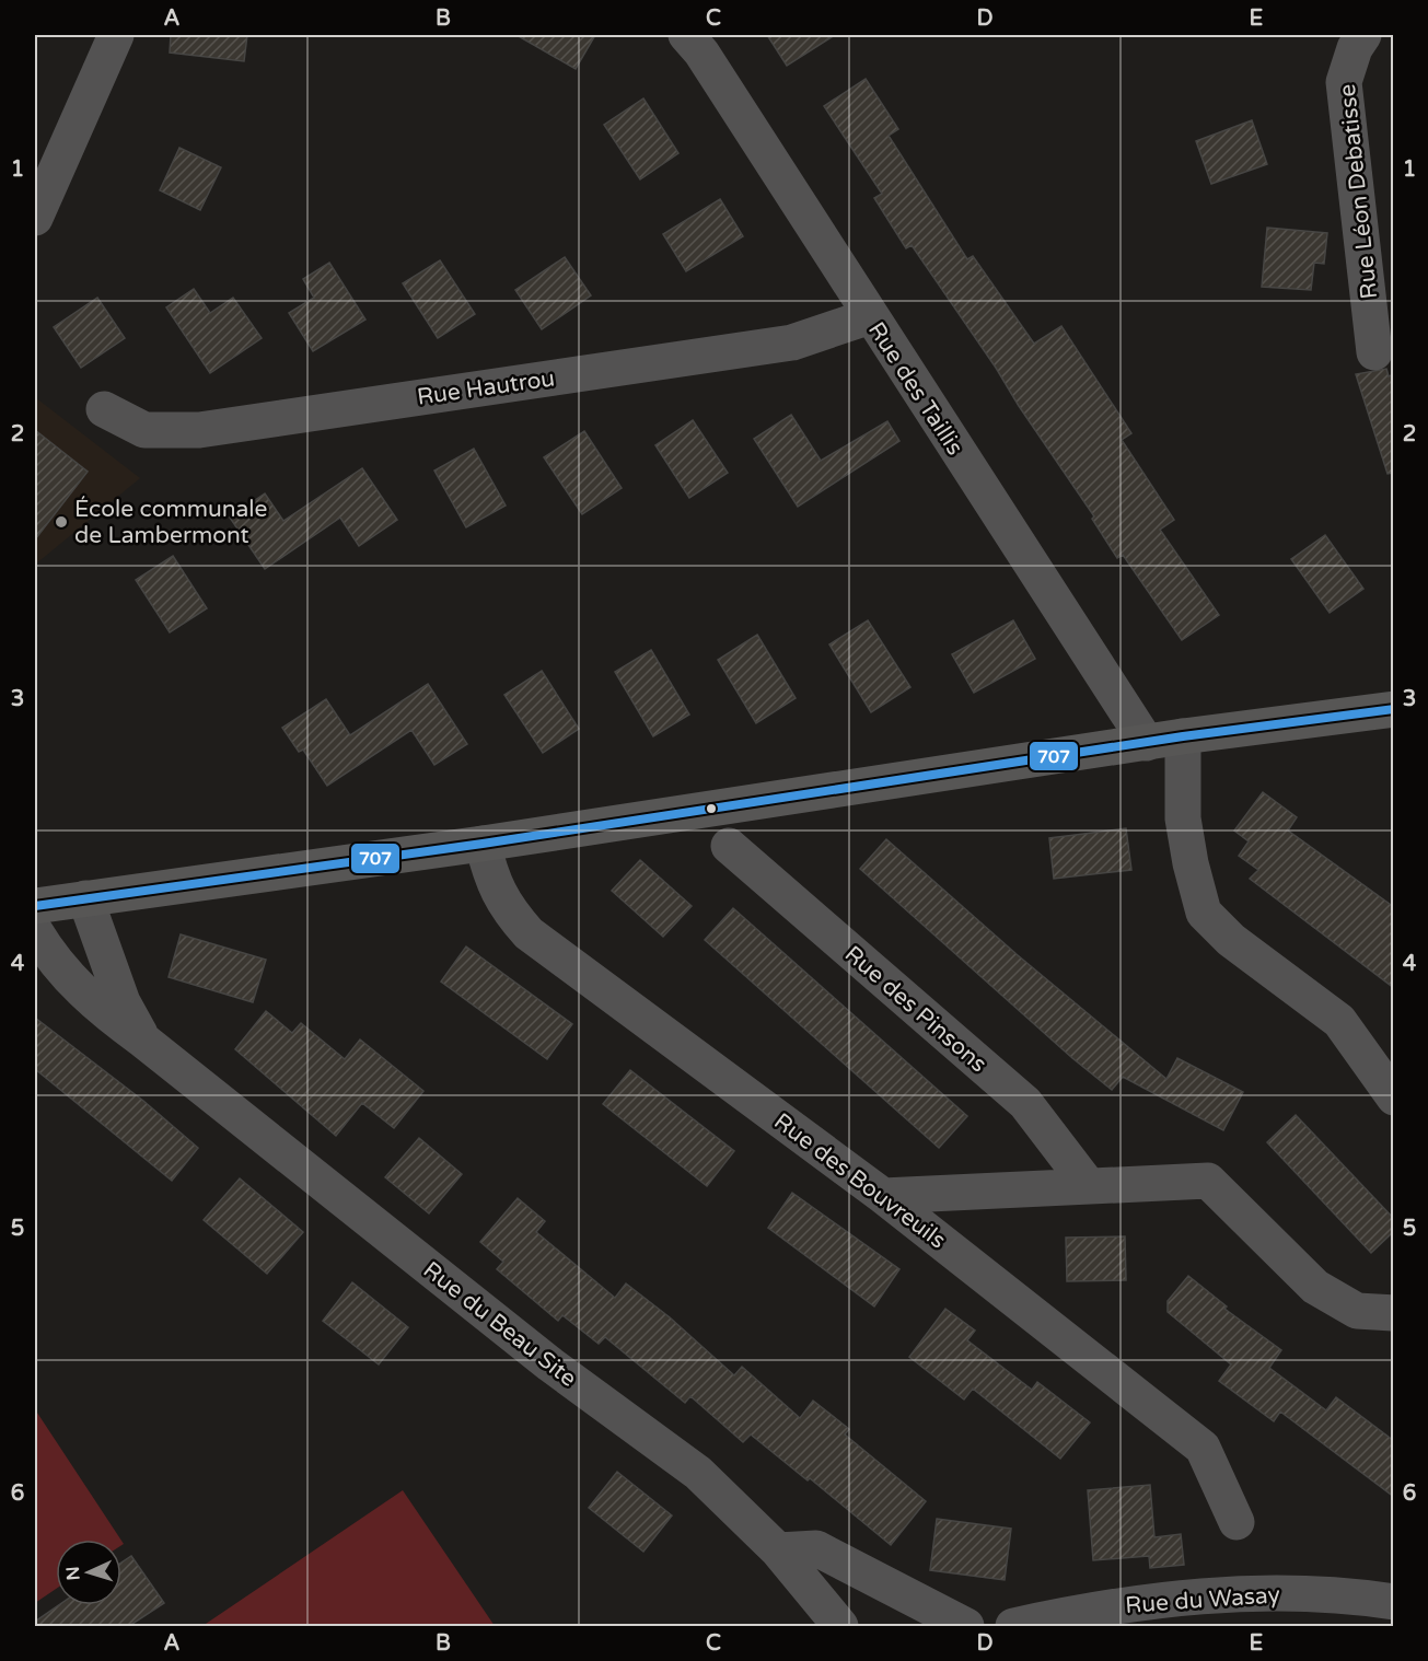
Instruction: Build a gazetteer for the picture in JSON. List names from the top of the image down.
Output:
{
  "streets": {
    "street": [
      "Rue Léon Debatisse",
      "Rue Hautrou",
      "Rue des Taillis",
      "Rue des Pinsons",
      "Rue des Bouvreuils",
      "Rue du Beau Site",
      "Rue du Wasay"
    ]
  },
  "crossings": [
    ["Rue Hautrou", "Rue des Taillis"]
  ],
  "places": ["École communale de Lambermont"],
  "lines": ["transit line 707"],
  "north": "left",
  "grid": {
    "columns": [
      "A",
      "B",
      "C",
      "D",
      "E"
    ],
    "rows": [
      "1",
      "2",
      "3",
      "4",
      "5",
      "6"
    ]
  }
}
